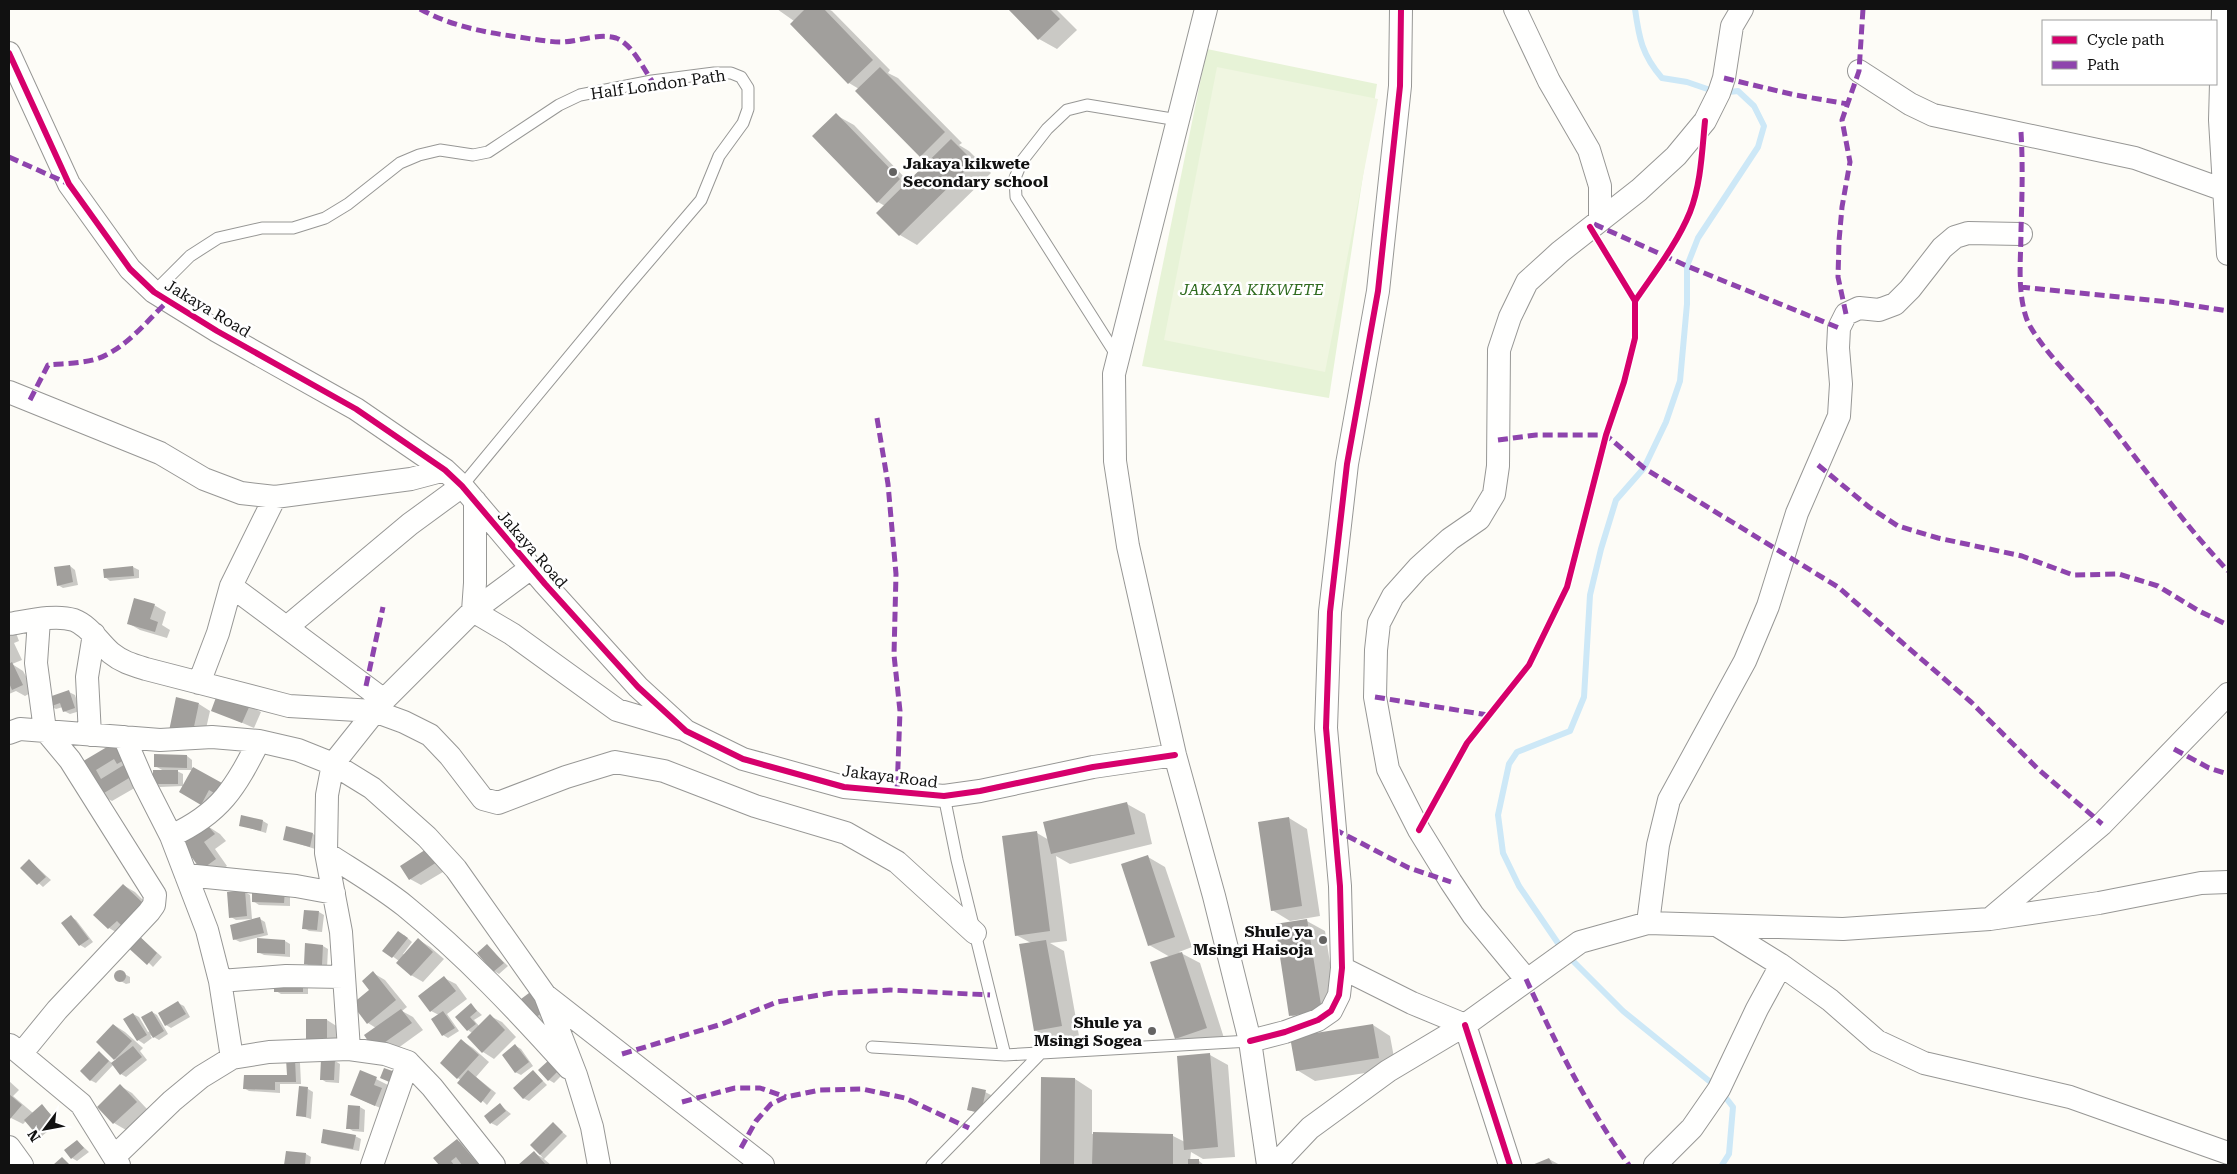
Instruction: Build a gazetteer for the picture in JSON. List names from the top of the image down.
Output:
{
  "streets": {
    "street": ["Jakaya Road"],
    "lane": ["Half London Path"]
  },
  "crossings": [
    ["Half London Path", "Jakaya Road"]
  ],
  "parks": ["JAKAYA KIKWETE"],
  "places": ["Jakaya kikwete Secondary school", "Shule ya Msingi Haisoja", "Shule ya Msingi Sogea"],
  "legend": ["Cycle path", "Path"],
  "north": "bottom left"
}
